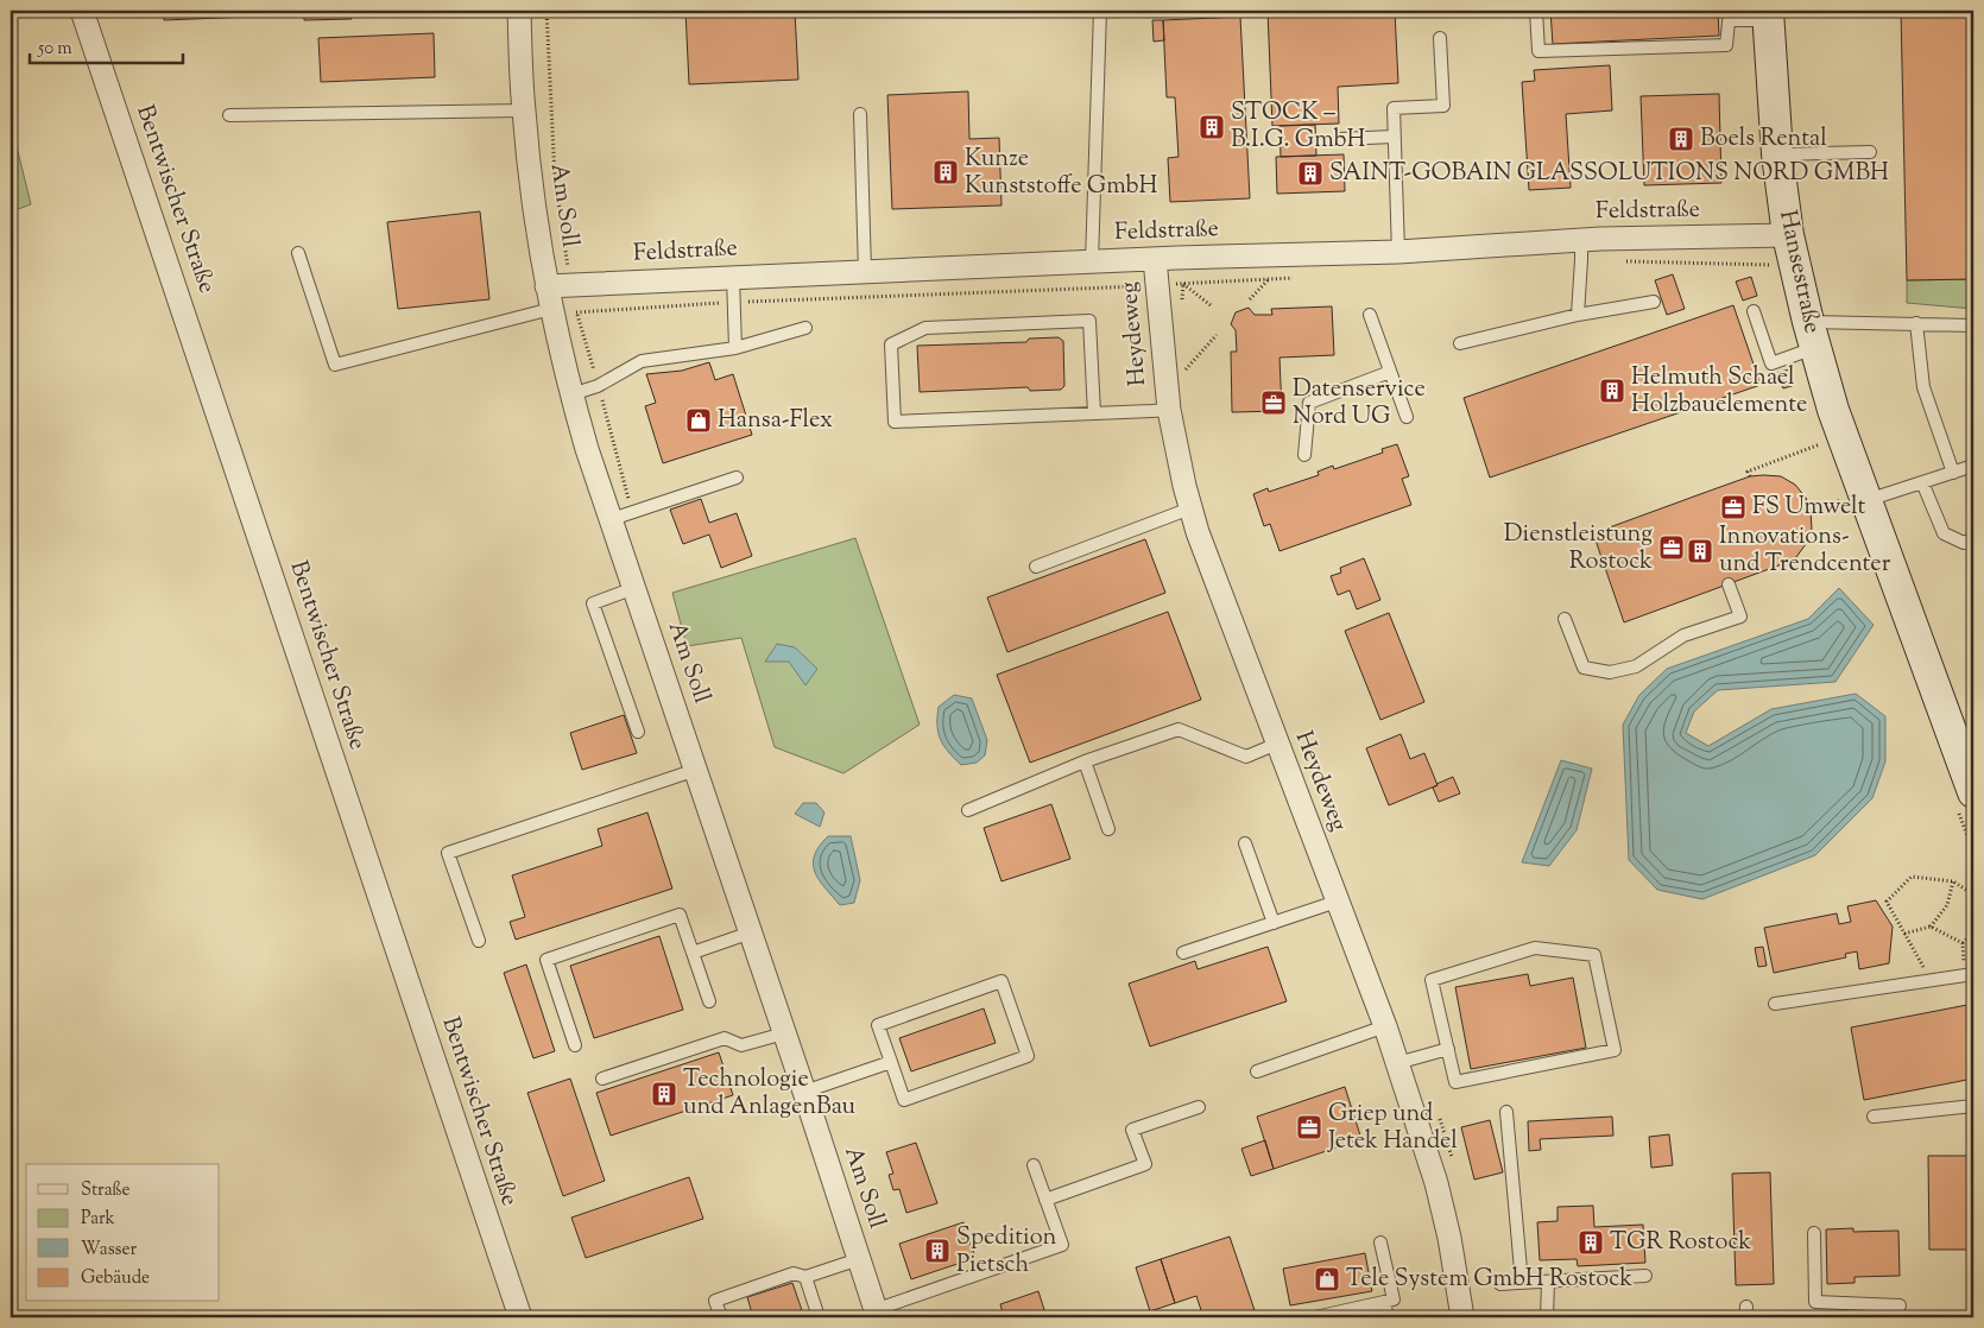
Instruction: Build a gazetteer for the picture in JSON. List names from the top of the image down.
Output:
{
  "streets": {
    "street": [
      "Bentwischer Straße",
      "Am Soll",
      "Feldstraße",
      "Hansestraße",
      "Heydeweg"
    ]
  },
  "crossings": [
    ["Am Soll", "Feldstraße"],
    ["Feldstraße", "Hansestraße"],
    ["Feldstraße", "Heydeweg"]
  ],
  "places": {
    "building": [
      "STOCK – B.I.G. GmbH",
      "Boels Rental",
      "Kunze Kunststoffe GmbH",
      "SAINT-GOBAIN GLASSOLUTIONS NORD GMBH",
      "Helmuth Schael Holzbauelemente",
      "Innovations- und Trendcenter",
      "Technologie und AnlagenBau",
      "TGR Rostock",
      "Spedition Pietsch"
    ],
    "office": [
      "Datenservice Nord UG",
      "FS Umwelt",
      "Dienstleistung Rostock",
      "Griep und Jetek Handel"
    ],
    "shop": ["Hansa-Flex", "Tele System GmbH Rostock"]
  },
  "legend": [
    "Straße",
    "Park",
    "Wasser",
    "Gebäude"
  ],
  "scale_bar": "50 m"
}
